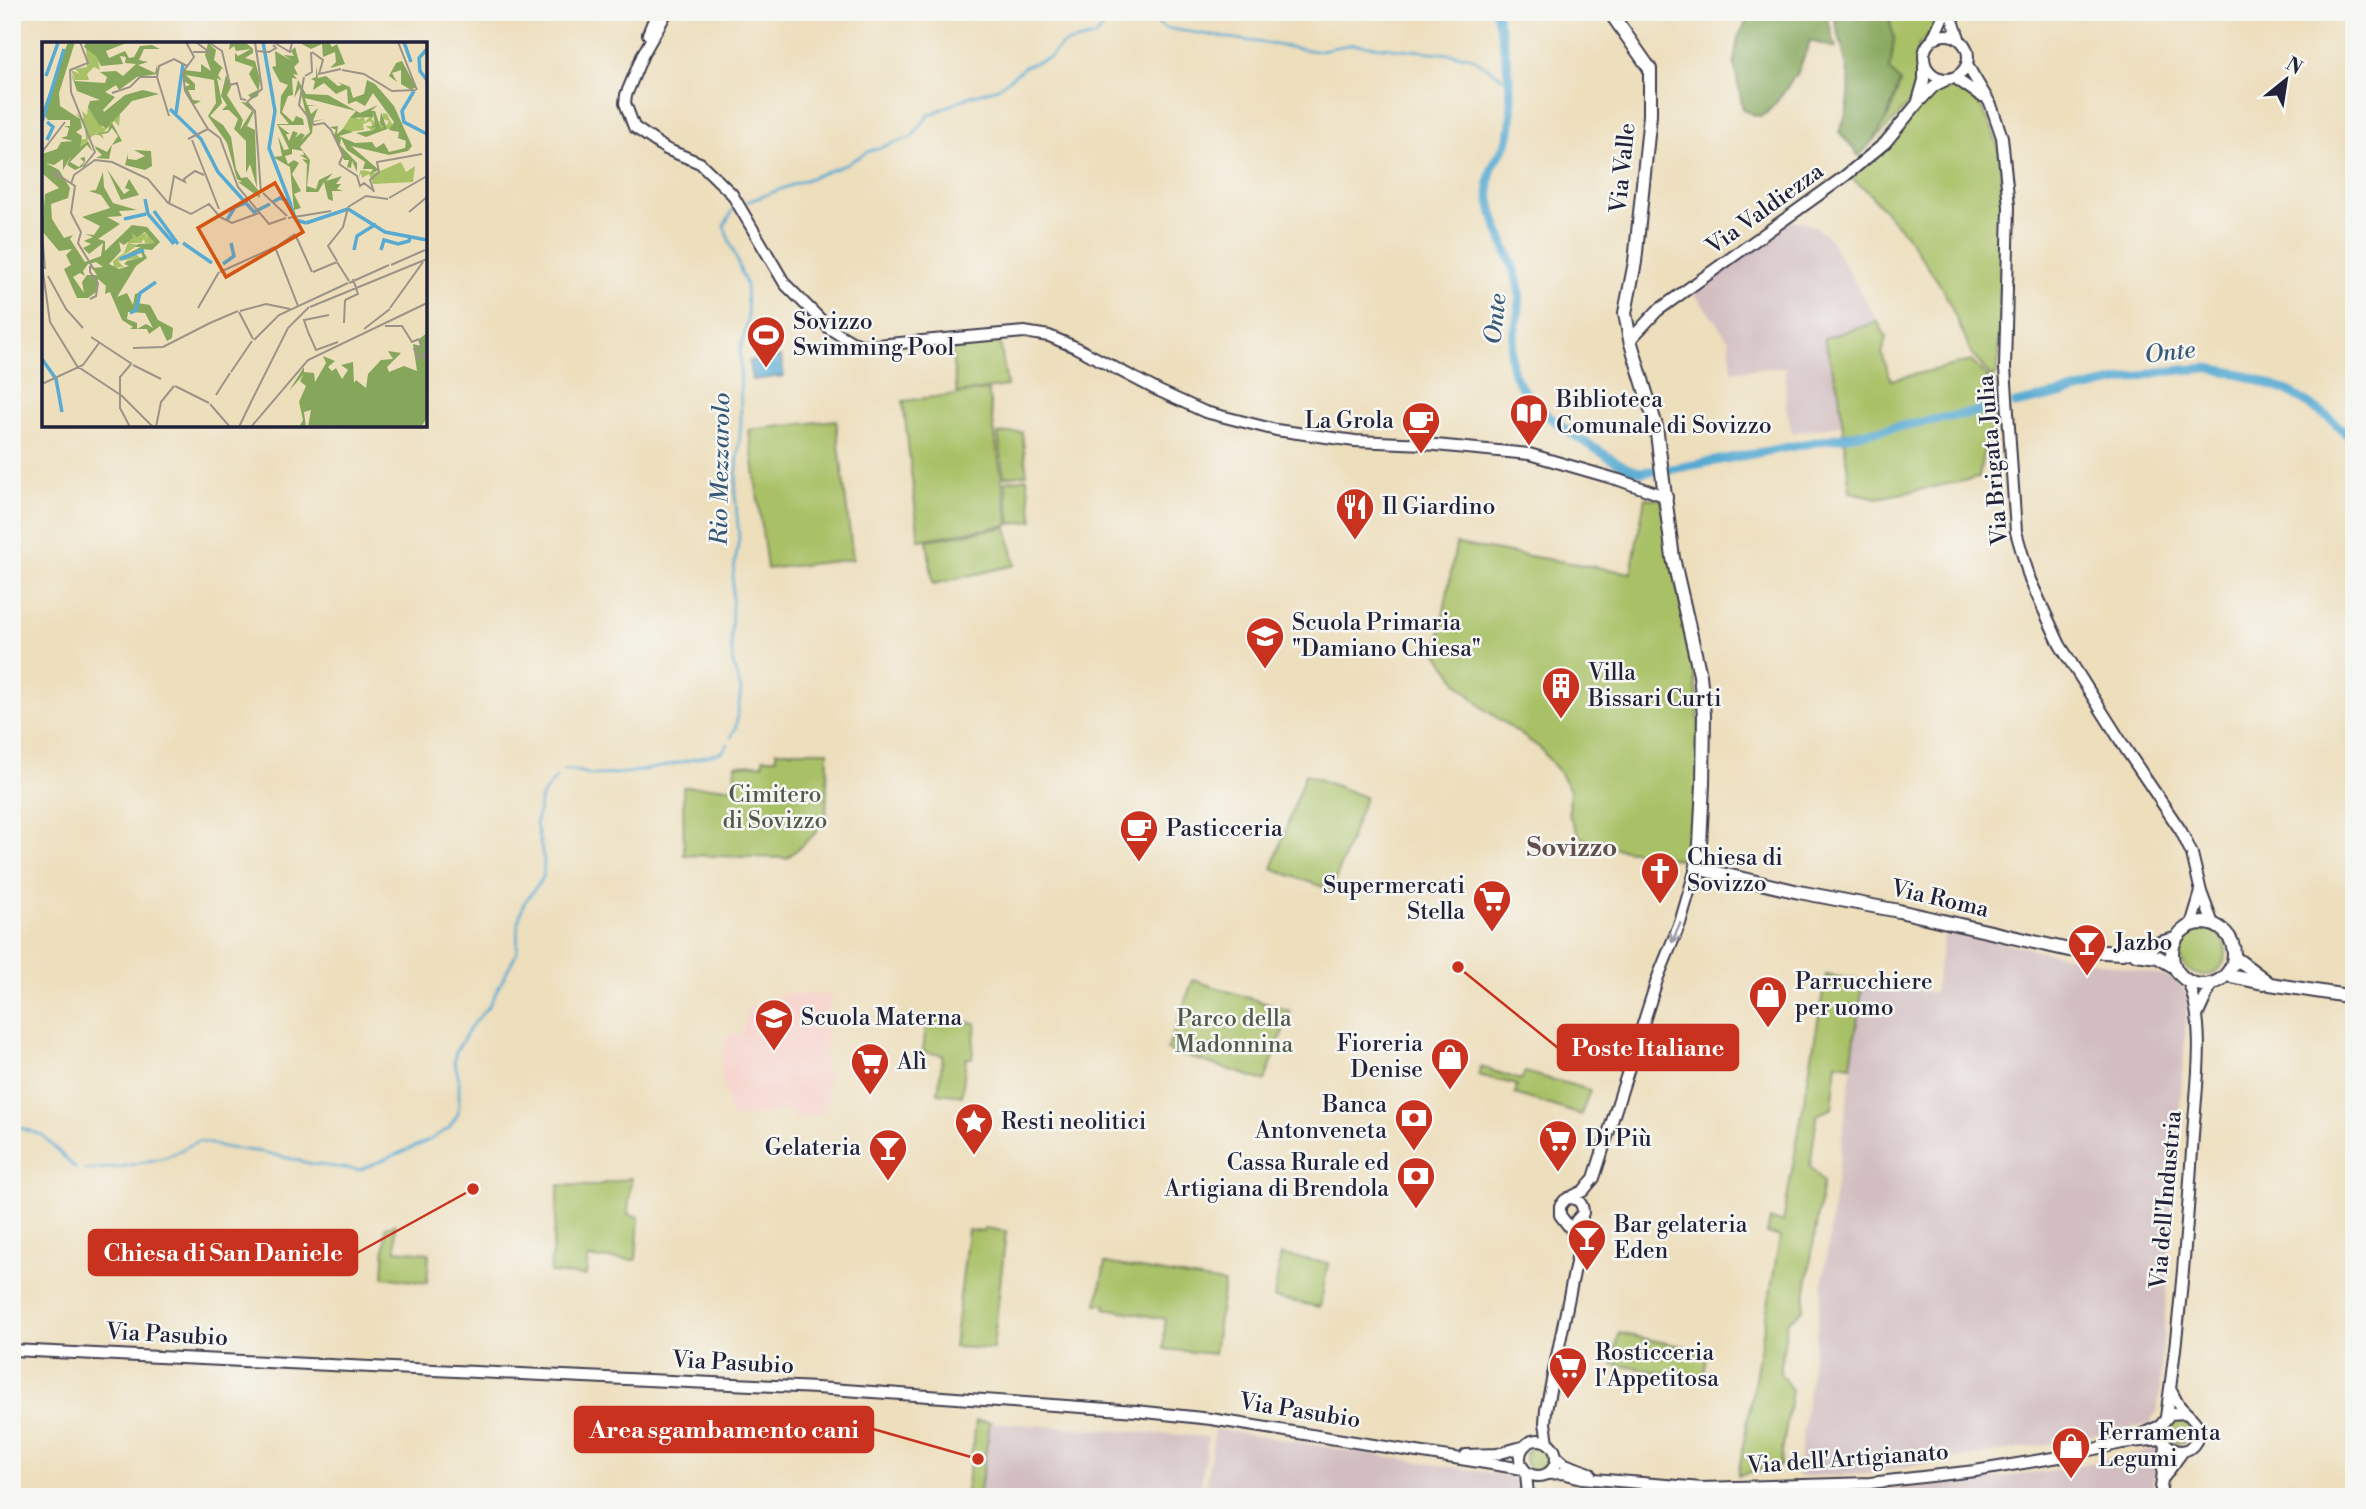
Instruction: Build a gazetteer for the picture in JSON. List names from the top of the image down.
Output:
{
  "streets": {
    "main road": ["Via Valle", "Via Roma"],
    "street": [
      "Via Valdiezza",
      "Via Brigata Julia",
      "Via dell'Industria",
      "Via Pasubio",
      "Via dell'Artigianato"
    ]
  },
  "crossings": [
    ["Via Valle", "Via Valdiezza"],
    ["Via Valle", "Via Roma"],
    ["Via Valdiezza", "Via Brigata Julia"],
    ["Via Brigata Julia", "Via Roma"],
    ["Via dell'Industria", "Via dell'Artigianato"],
    ["Via Pasubio", "Via dell'Artigianato"]
  ],
  "districts": ["Sovizzo"],
  "water": ["Onte", "Rio Mezzarolo"],
  "parks": ["Cimitero di Sovizzo", "Parco della Madonnina"],
  "places": {
    "sports": ["Sovizzo Swimming Pool"],
    "library": ["Biblioteca Comunale di Sovizzo"],
    "cafe": ["La Grola", "Pasticceria"],
    "restaurant": ["Il Giardino"],
    "school or university": ["Scuola Primaria \"Damiano Chiesa\"", "Scuola Materna"],
    "building": ["Villa Bissari Curti"],
    "church": ["Chiesa di Sovizzo"],
    "supermarket": [
      "Supermercati Stella",
      "Alì",
      "Di Più",
      "Rosticceria l'Appetitosa"
    ],
    "other": ["Poste Italiane", "Chiesa di San Daniele", "Area sgambamento cani"],
    "bar": ["Jazbo", "Gelateria", "Bar gelateria Eden"],
    "shop": ["Parrucchiere per uomo", "Fioreria Denise", "Ferramenta Legumi"],
    "bank": ["Banca Antonveneta", "Cassa Rurale ed Artigiana di Brendola"],
    "place": ["Resti neolitici"]
  },
  "north": "top right"
}
